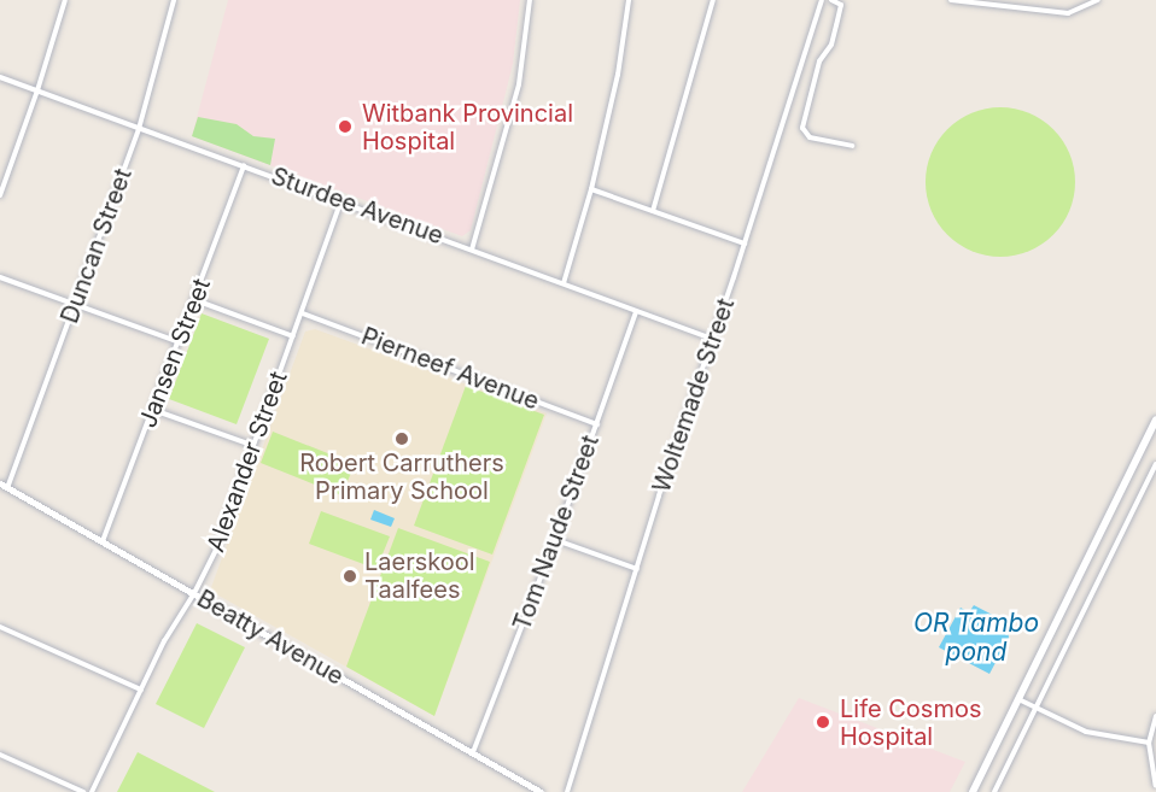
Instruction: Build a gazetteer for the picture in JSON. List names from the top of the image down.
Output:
{
  "streets": {
    "street": [
      "Sturdee Avenue",
      "Duncan Street",
      "Jansen Street",
      "Pierneef Avenue",
      "Woltemade Street",
      "Alexander Street",
      "Tom Naude Street",
      "Beatty Avenue"
    ]
  },
  "crossings": [
    ["Sturdee Avenue", "Duncan Street"],
    ["Sturdee Avenue", "Jansen Street"],
    ["Sturdee Avenue", "Woltemade Street"],
    ["Sturdee Avenue", "Alexander Street"],
    ["Sturdee Avenue", "Tom Naude Street"],
    ["Duncan Street", "Beatty Avenue"],
    ["Jansen Street", "Beatty Avenue"],
    ["Pierneef Avenue", "Alexander Street"],
    ["Pierneef Avenue", "Tom Naude Street"],
    ["Alexander Street", "Beatty Avenue"],
    ["Tom Naude Street", "Beatty Avenue"]
  ],
  "water": ["OR Tambo pond"],
  "places": [
    "Witbank Provincial Hospital",
    "Robert Carruthers Primary School",
    "Laerskool Taalfees",
    "Life Cosmos Hospital"
  ]
}
